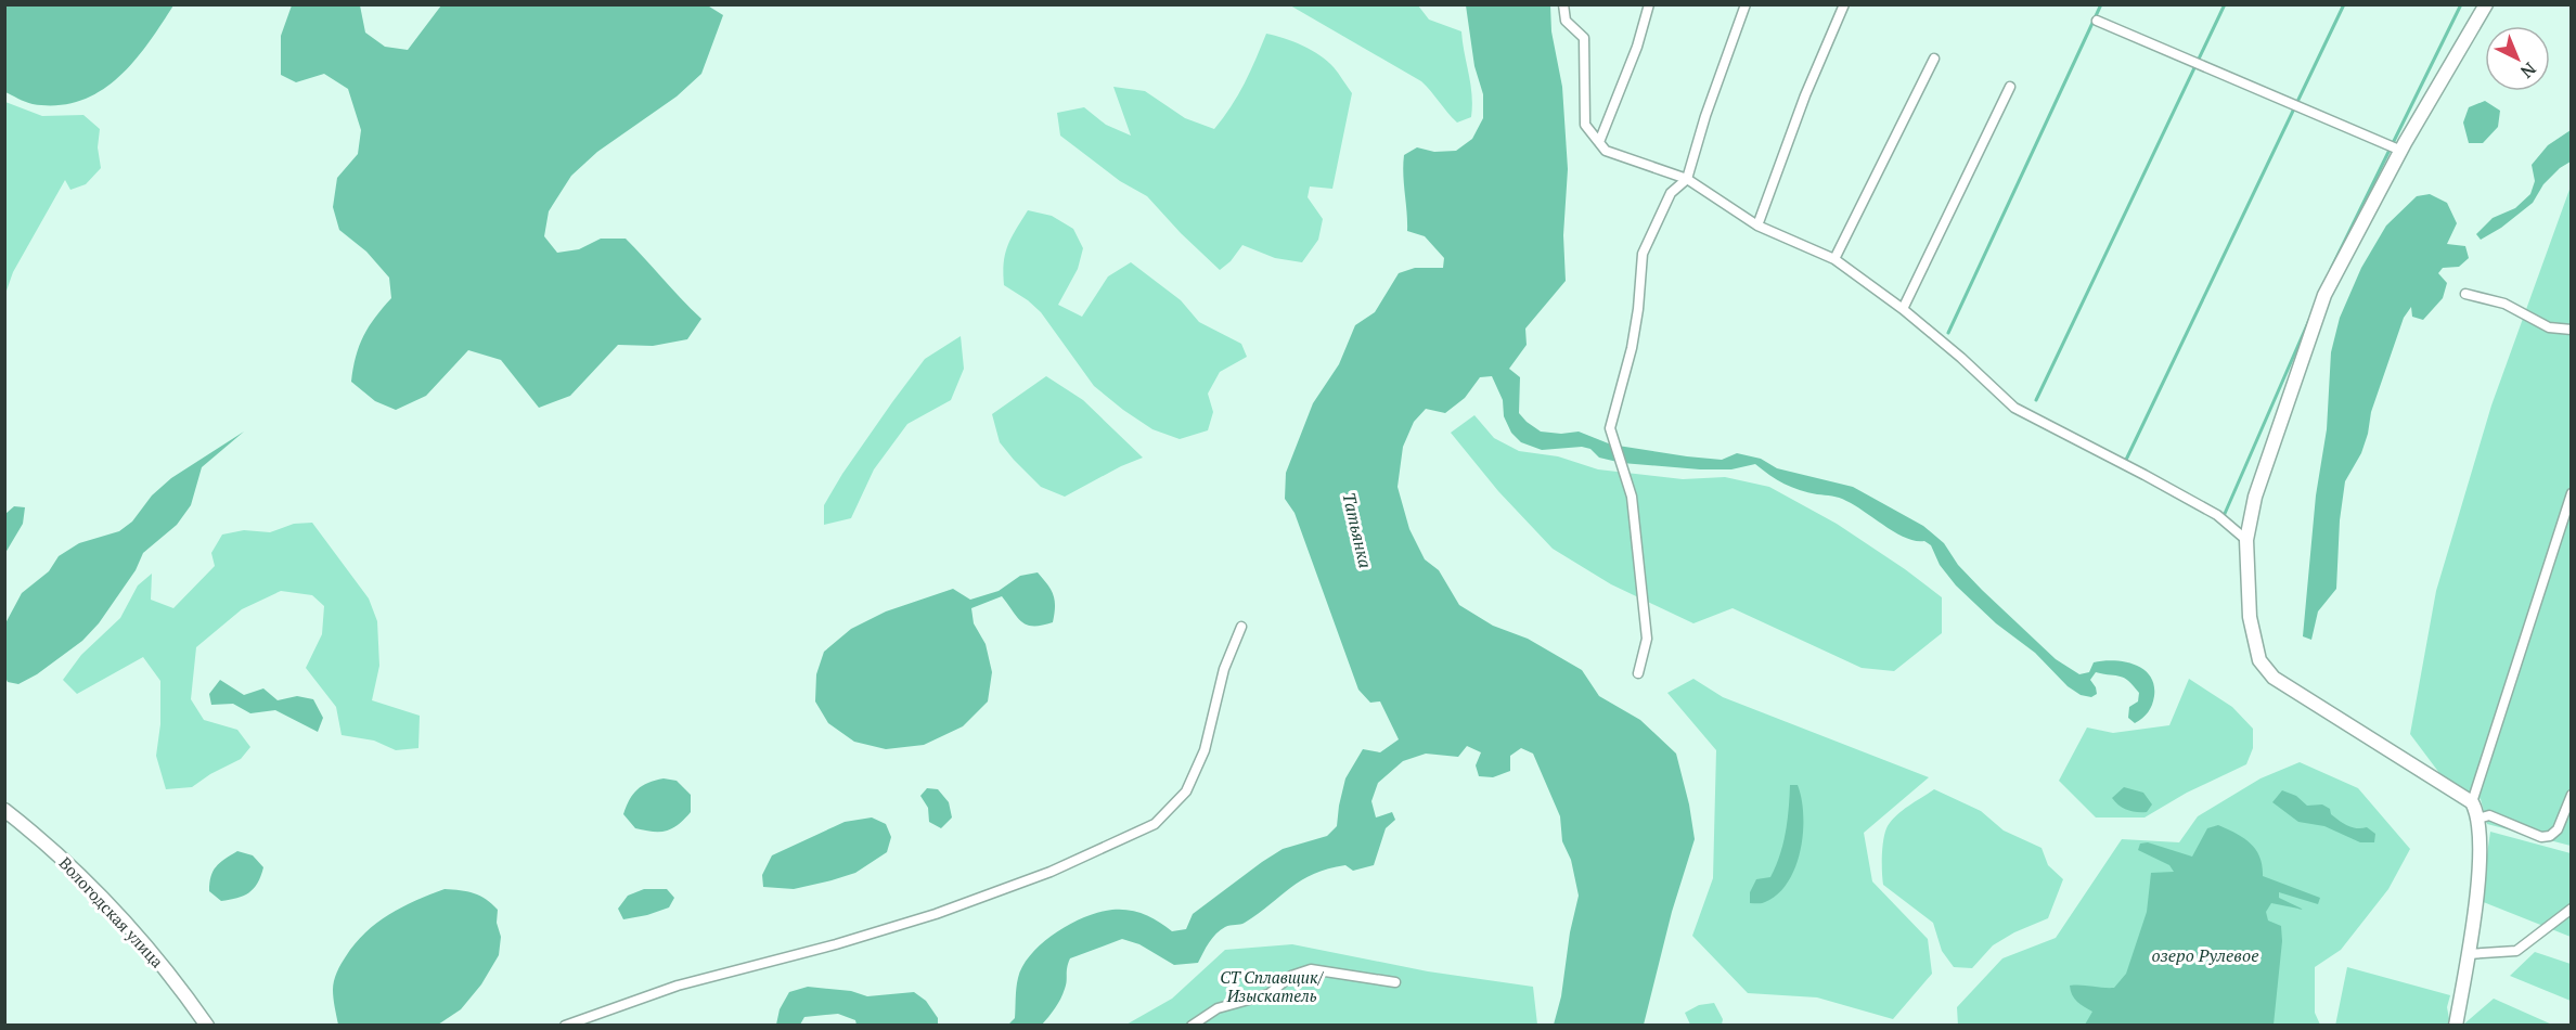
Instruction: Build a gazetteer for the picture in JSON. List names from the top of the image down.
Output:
{
  "streets": {
    "street": ["Вологодская улица"]
  },
  "water": ["Татьянка", "озеро Рулевое"],
  "parks": ["СТ Сплавщик/ Изыскатель"],
  "north": "bottom right"
}
